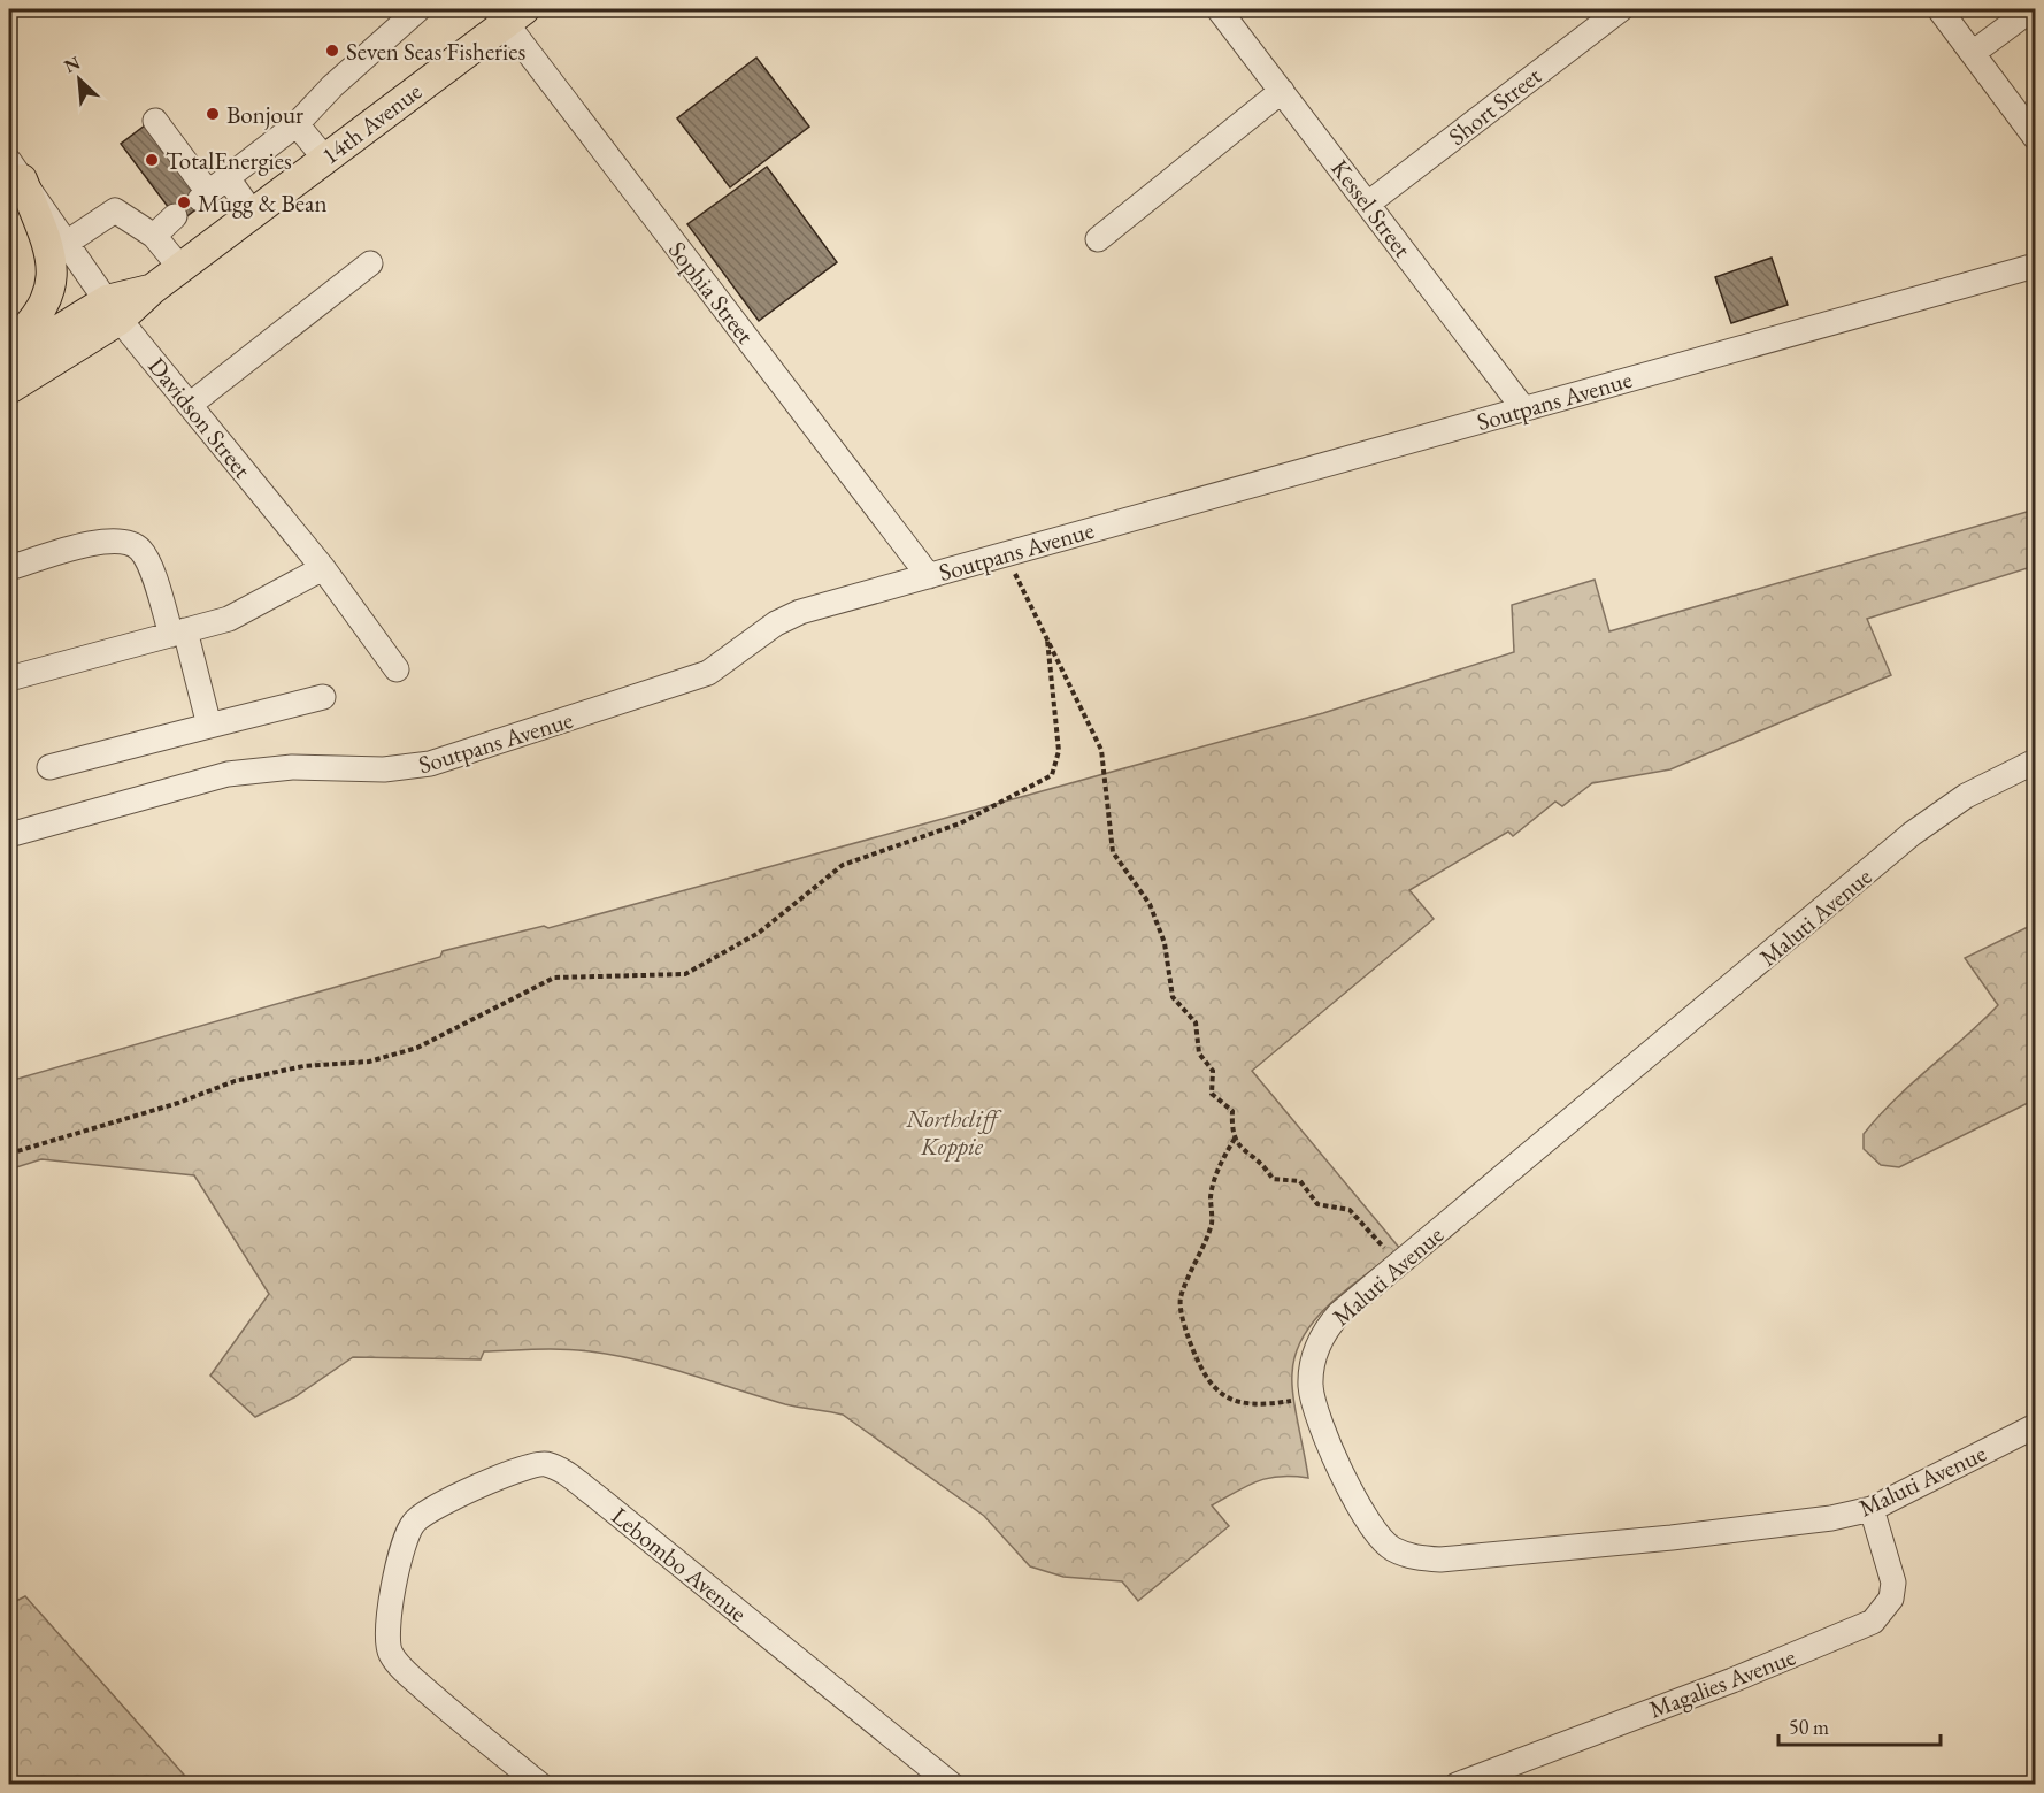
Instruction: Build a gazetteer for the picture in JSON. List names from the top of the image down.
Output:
{
  "streets": {
    "main road": ["14th Avenue"],
    "street": [
      "Short Street",
      "Kessel Street",
      "Sophia Street",
      "Soutpans Avenue",
      "Davidson Street",
      "Maluti Avenue",
      "Lebombo Avenue",
      "Magalies Avenue"
    ]
  },
  "crossings": [
    ["Short Street", "Kessel Street"],
    ["14th Avenue", "Sophia Street"],
    ["14th Avenue", "Davidson Street"],
    ["Kessel Street", "Soutpans Avenue"],
    ["Sophia Street", "Soutpans Avenue"],
    ["Maluti Avenue", "Magalies Avenue"]
  ],
  "parks": ["Northcliff Koppie"],
  "places": [
    "Seven Seas Fisheries",
    "Bonjour",
    "TotalEnergies",
    "Mugg & Bean"
  ],
  "scale_bar": "50 m",
  "north": "top left"
}
